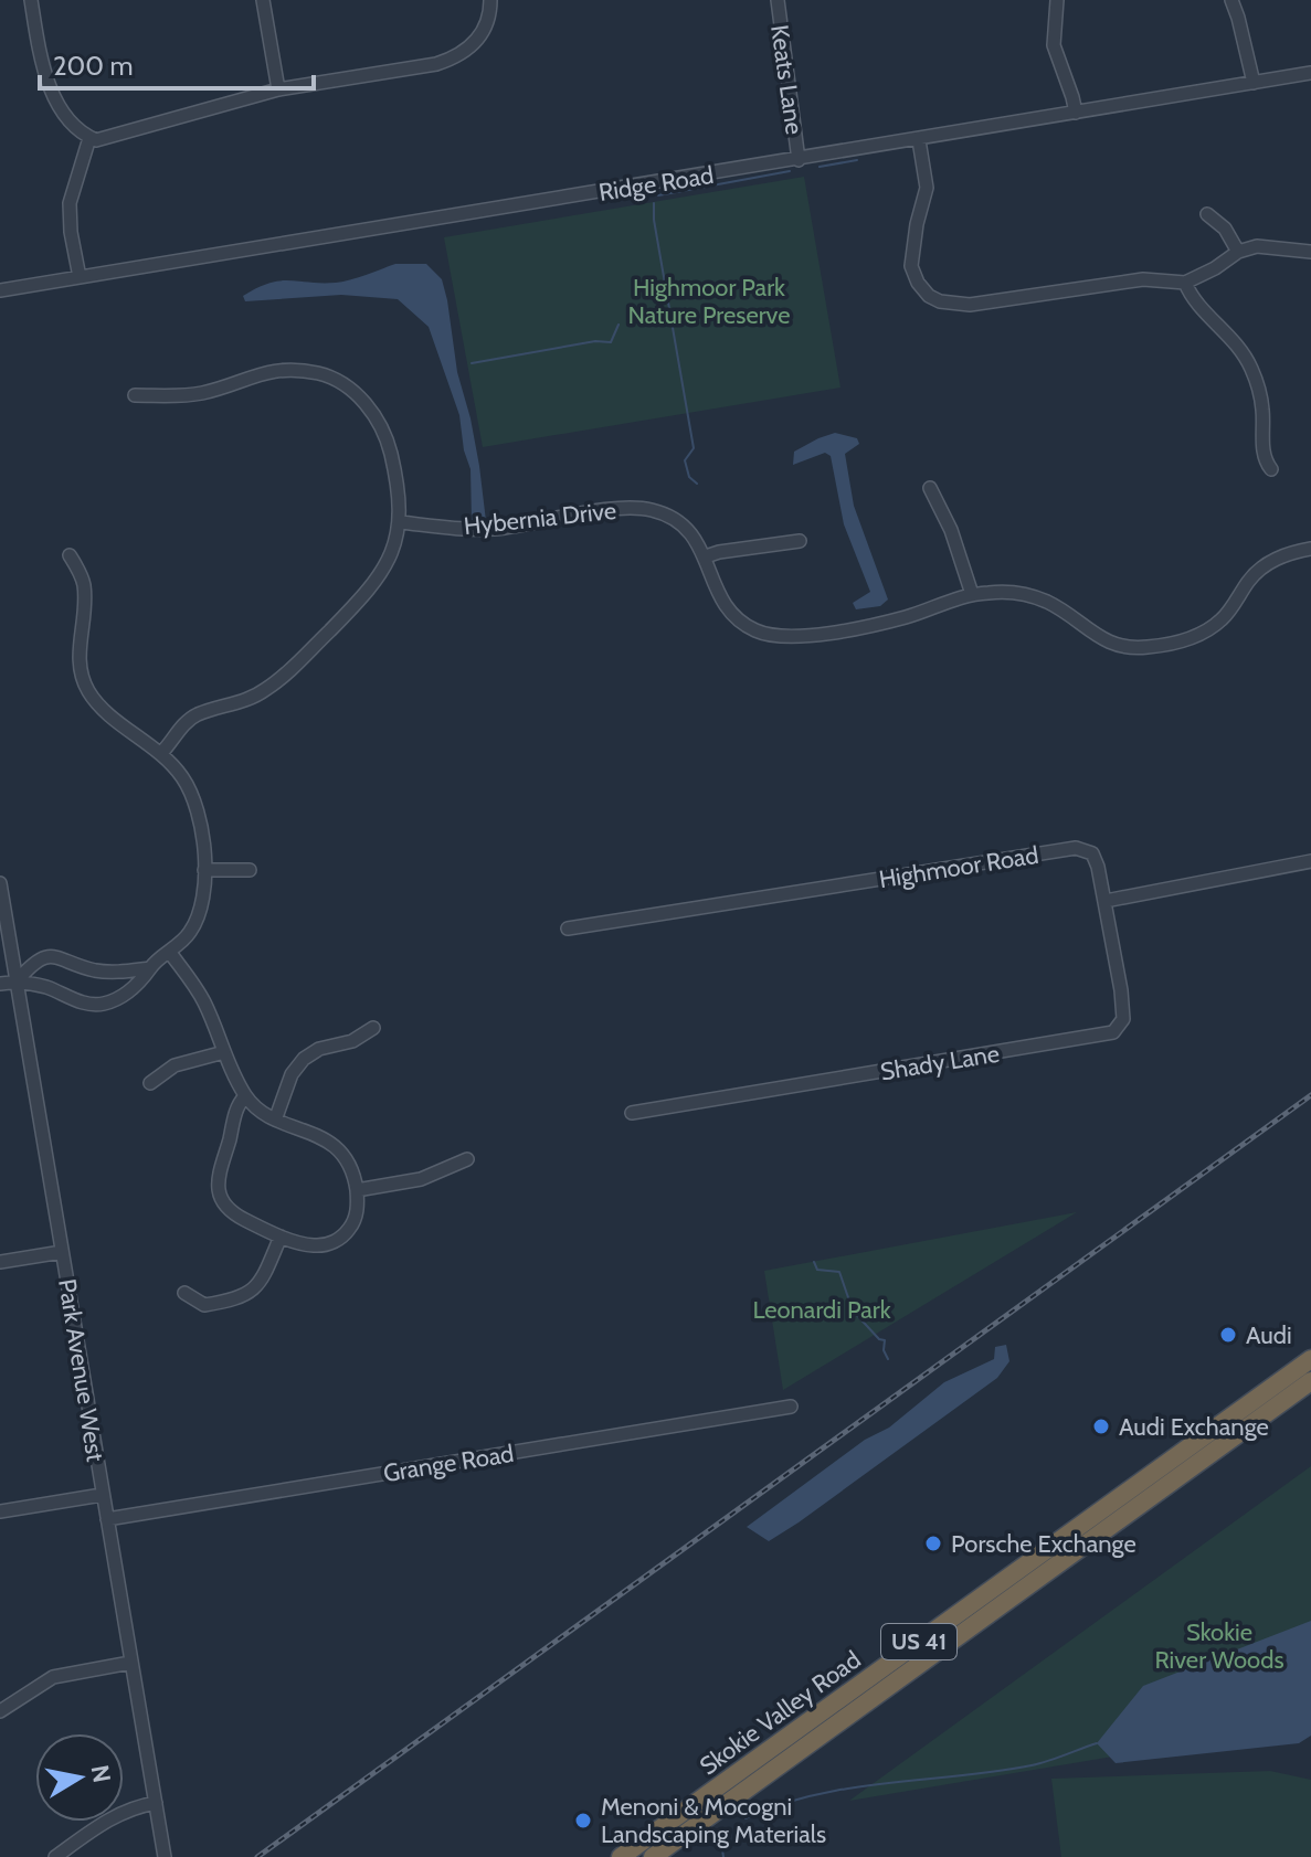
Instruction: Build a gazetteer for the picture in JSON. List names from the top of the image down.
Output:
{
  "streets": {
    "highway": ["US 41", "Skokie Valley Road"],
    "street": [
      "Keats Lane",
      "Ridge Road",
      "Hybernia Drive",
      "Highmoor Road",
      "Shady Lane",
      "Park Avenue West",
      "Grange Road"
    ]
  },
  "crossings": [
    ["Keats Lane", "Ridge Road"],
    ["Highmoor Road", "Shady Lane"],
    ["Park Avenue West", "Grange Road"]
  ],
  "parks": ["Highmoor Park Nature Preserve", "Leonardi Park", "Skokie River Woods"],
  "places": [
    "Audi",
    "Audi Exchange",
    "Porsche Exchange",
    "Menoni & Mocogni Landscaping Materials"
  ],
  "scale_bar": "200 m",
  "north": "right"
}
